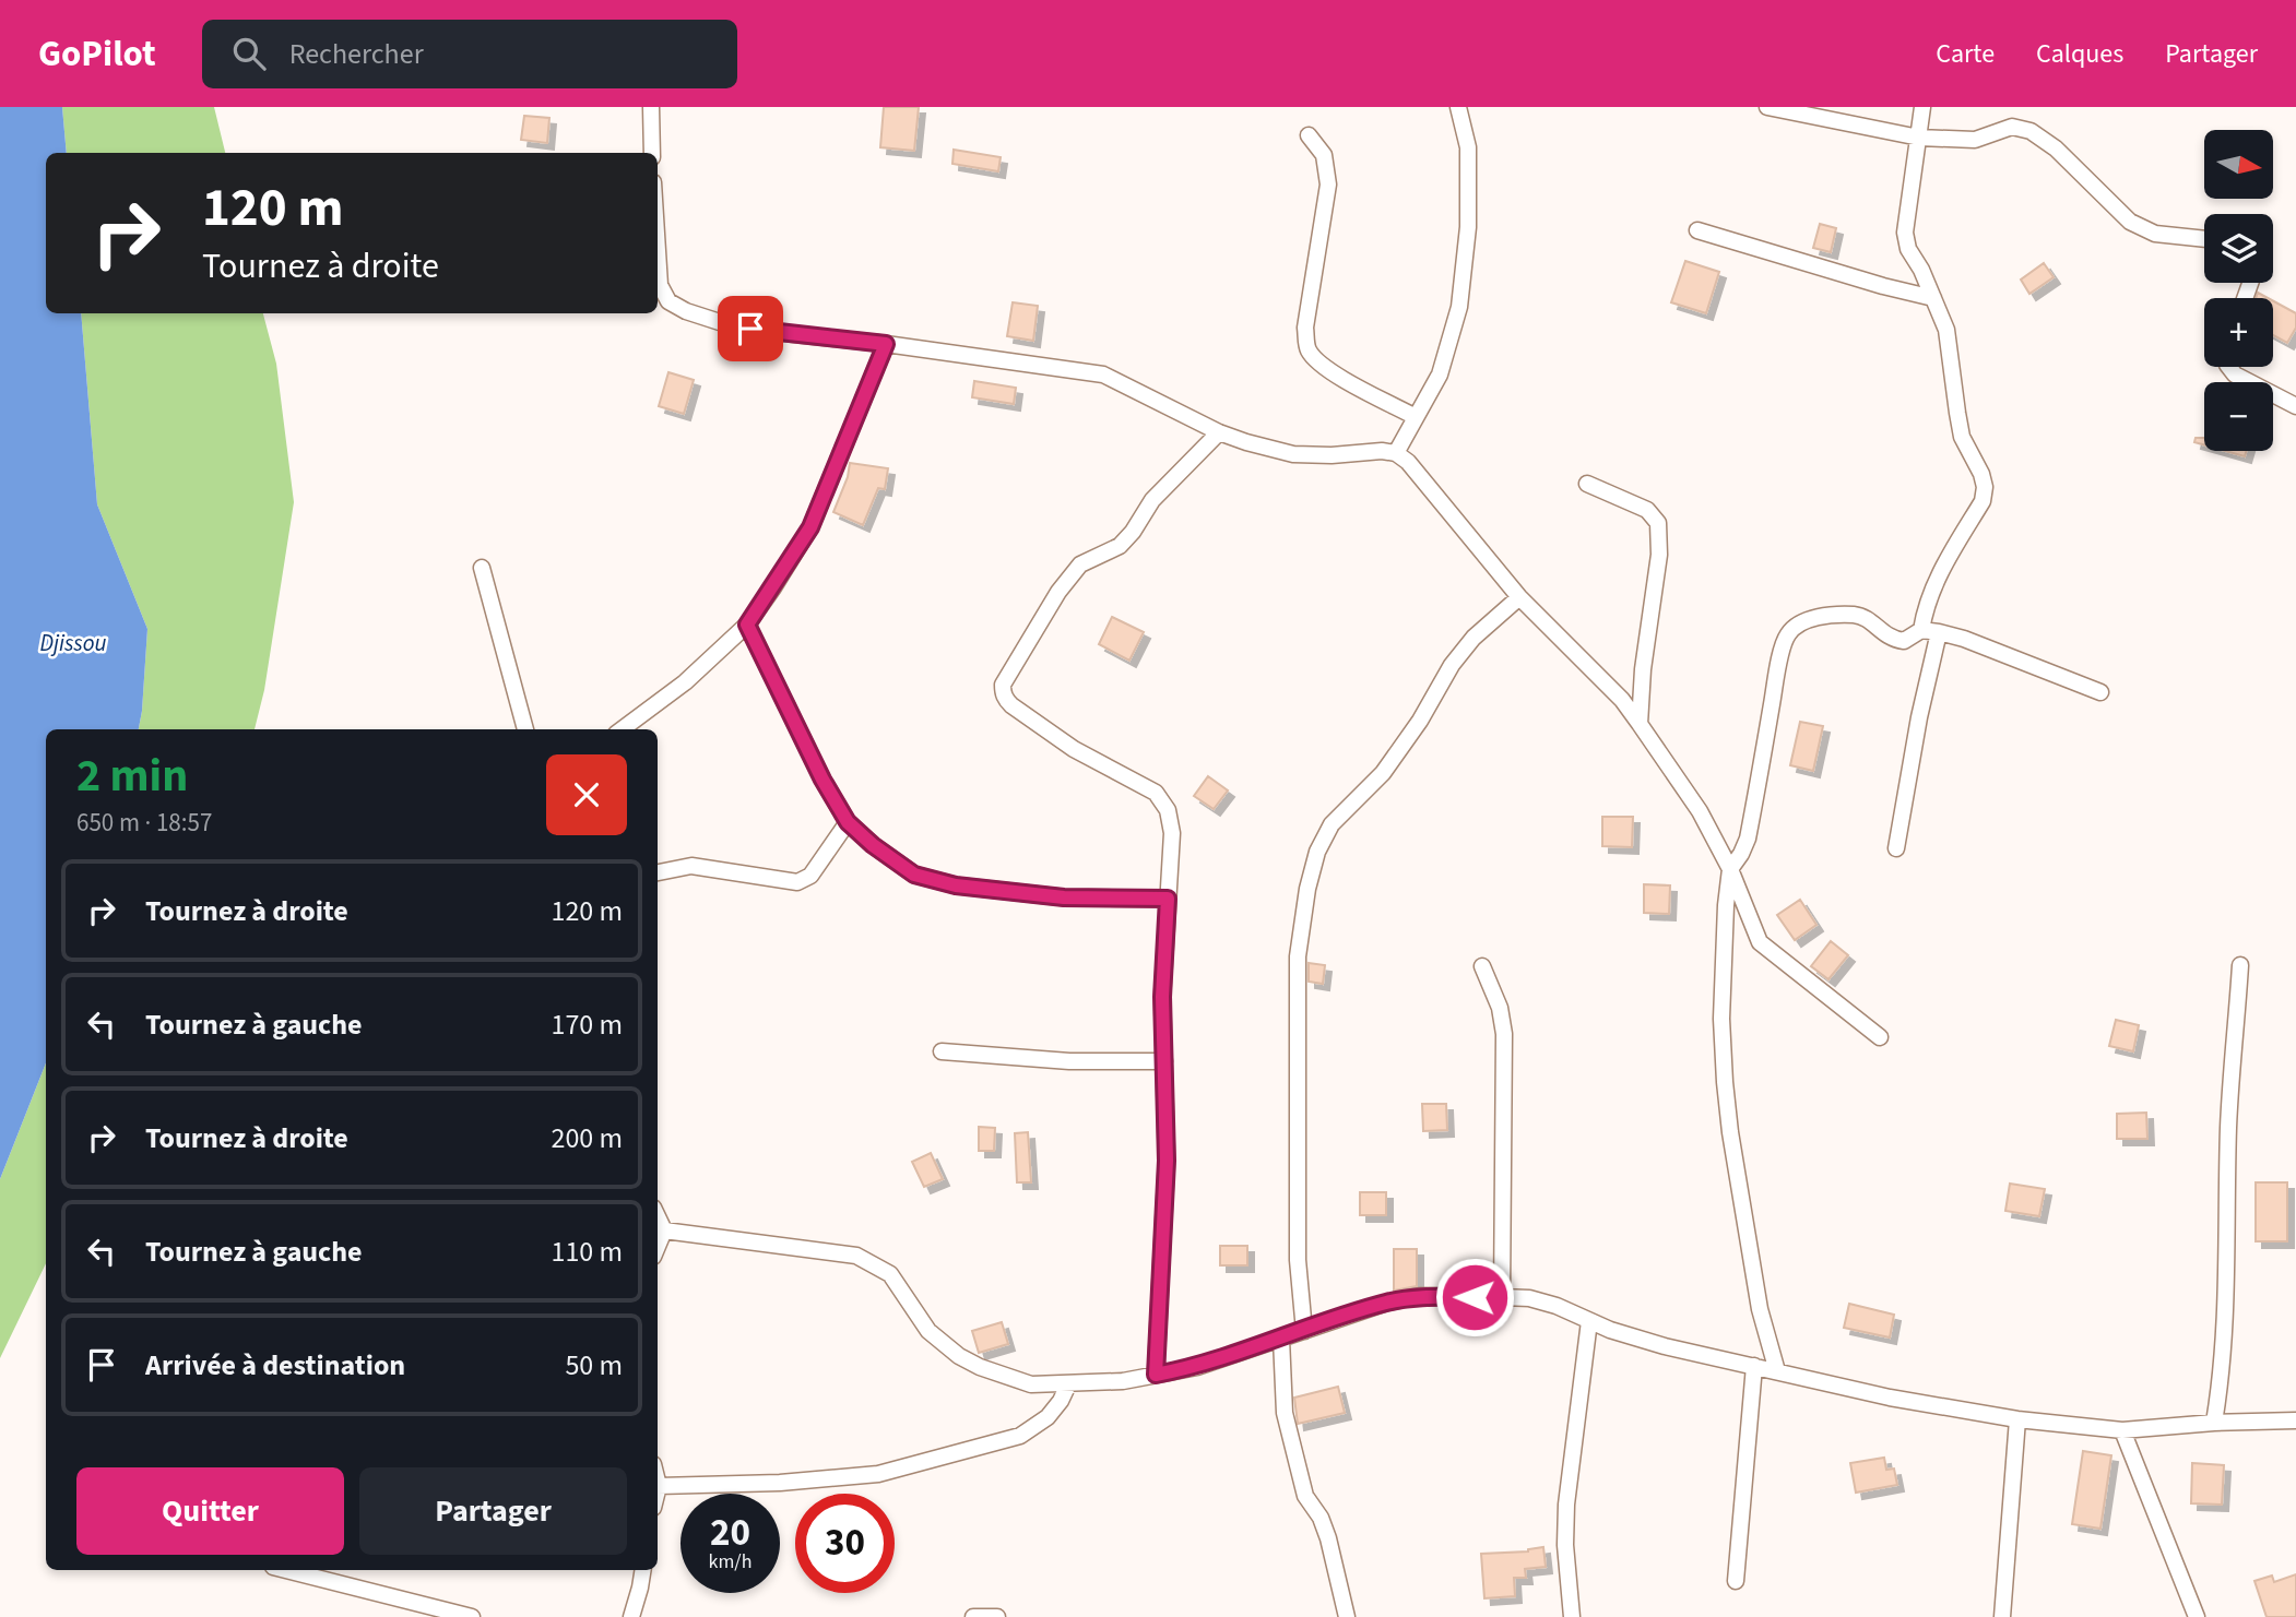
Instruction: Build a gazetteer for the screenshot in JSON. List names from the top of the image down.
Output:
{
  "water": ["Djissou"],
  "north": "right",
  "page": {
    "header": "GoPilot",
    "search": "Rechercher",
    "nav": ["Carte", "Calques", "Partager"],
    "map_buttons": ["+", "−"],
    "turn": ["120 m", "Tournez à droite"],
    "heading": ["2 min", "650 m · 18:57"],
    "list": [
      {
        "name": "Tournez à droite",
        "value": "120 m"
      },
      {
        "name": "Tournez à gauche",
        "value": "170 m"
      },
      {
        "name": "Tournez à droite",
        "value": "200 m"
      },
      {
        "name": "Tournez à gauche",
        "value": "110 m"
      },
      {
        "name": "Arrivée à destination",
        "value": "50 m"
      }
    ],
    "buttons": ["Quitter", "Partager"],
    "speed": "20 km/h",
    "limit": "30"
  }
}
